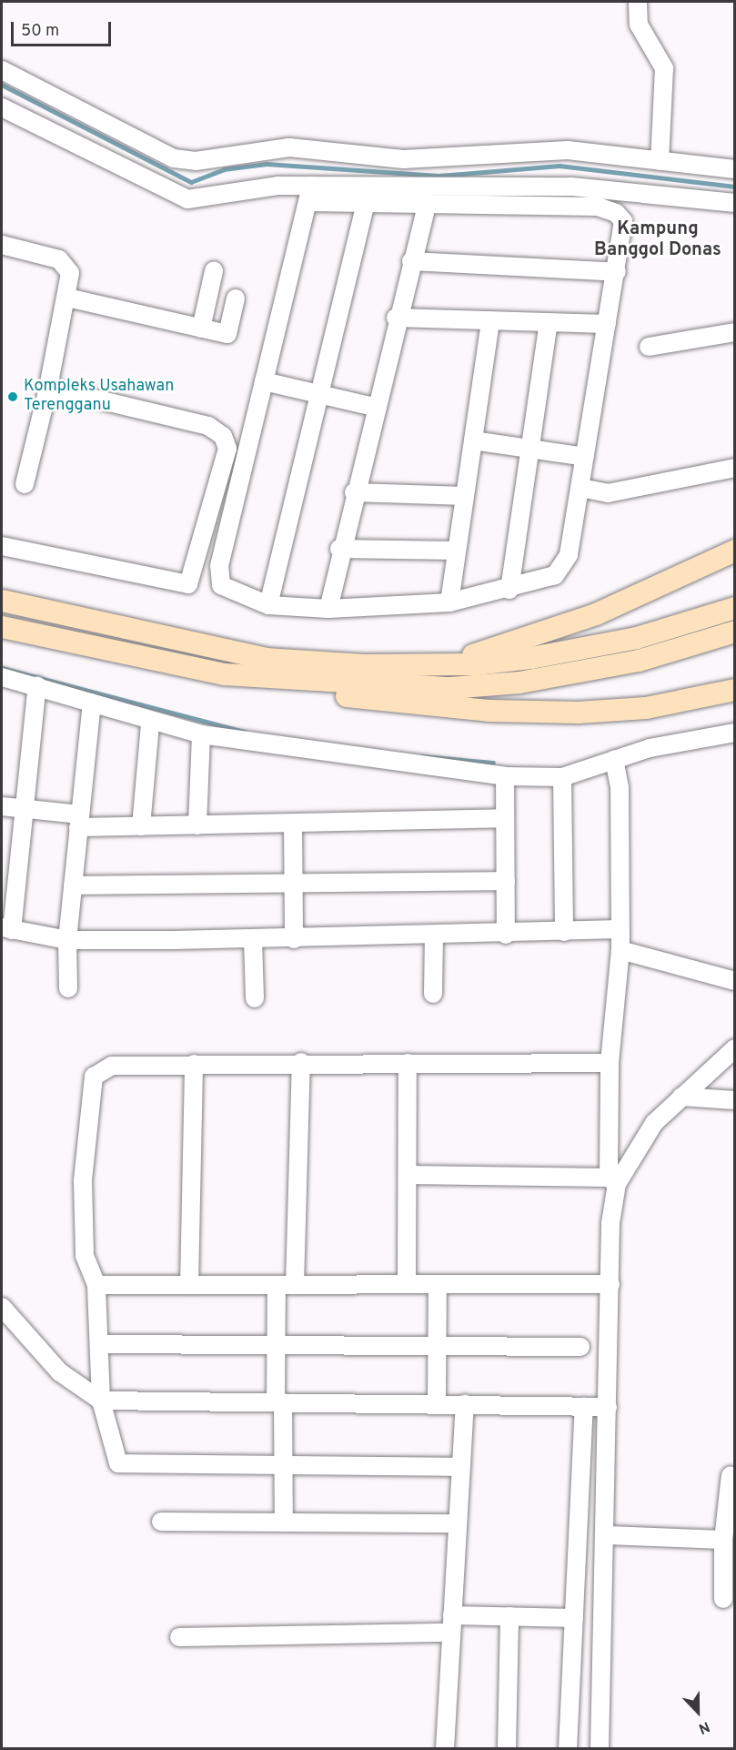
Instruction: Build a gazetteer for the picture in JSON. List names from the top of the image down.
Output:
{
  "districts": ["Kampung Banggol Donas"],
  "places": ["Kompleks Usahawan Terengganu"],
  "scale_bar": "50 m",
  "north": "bottom"
}
